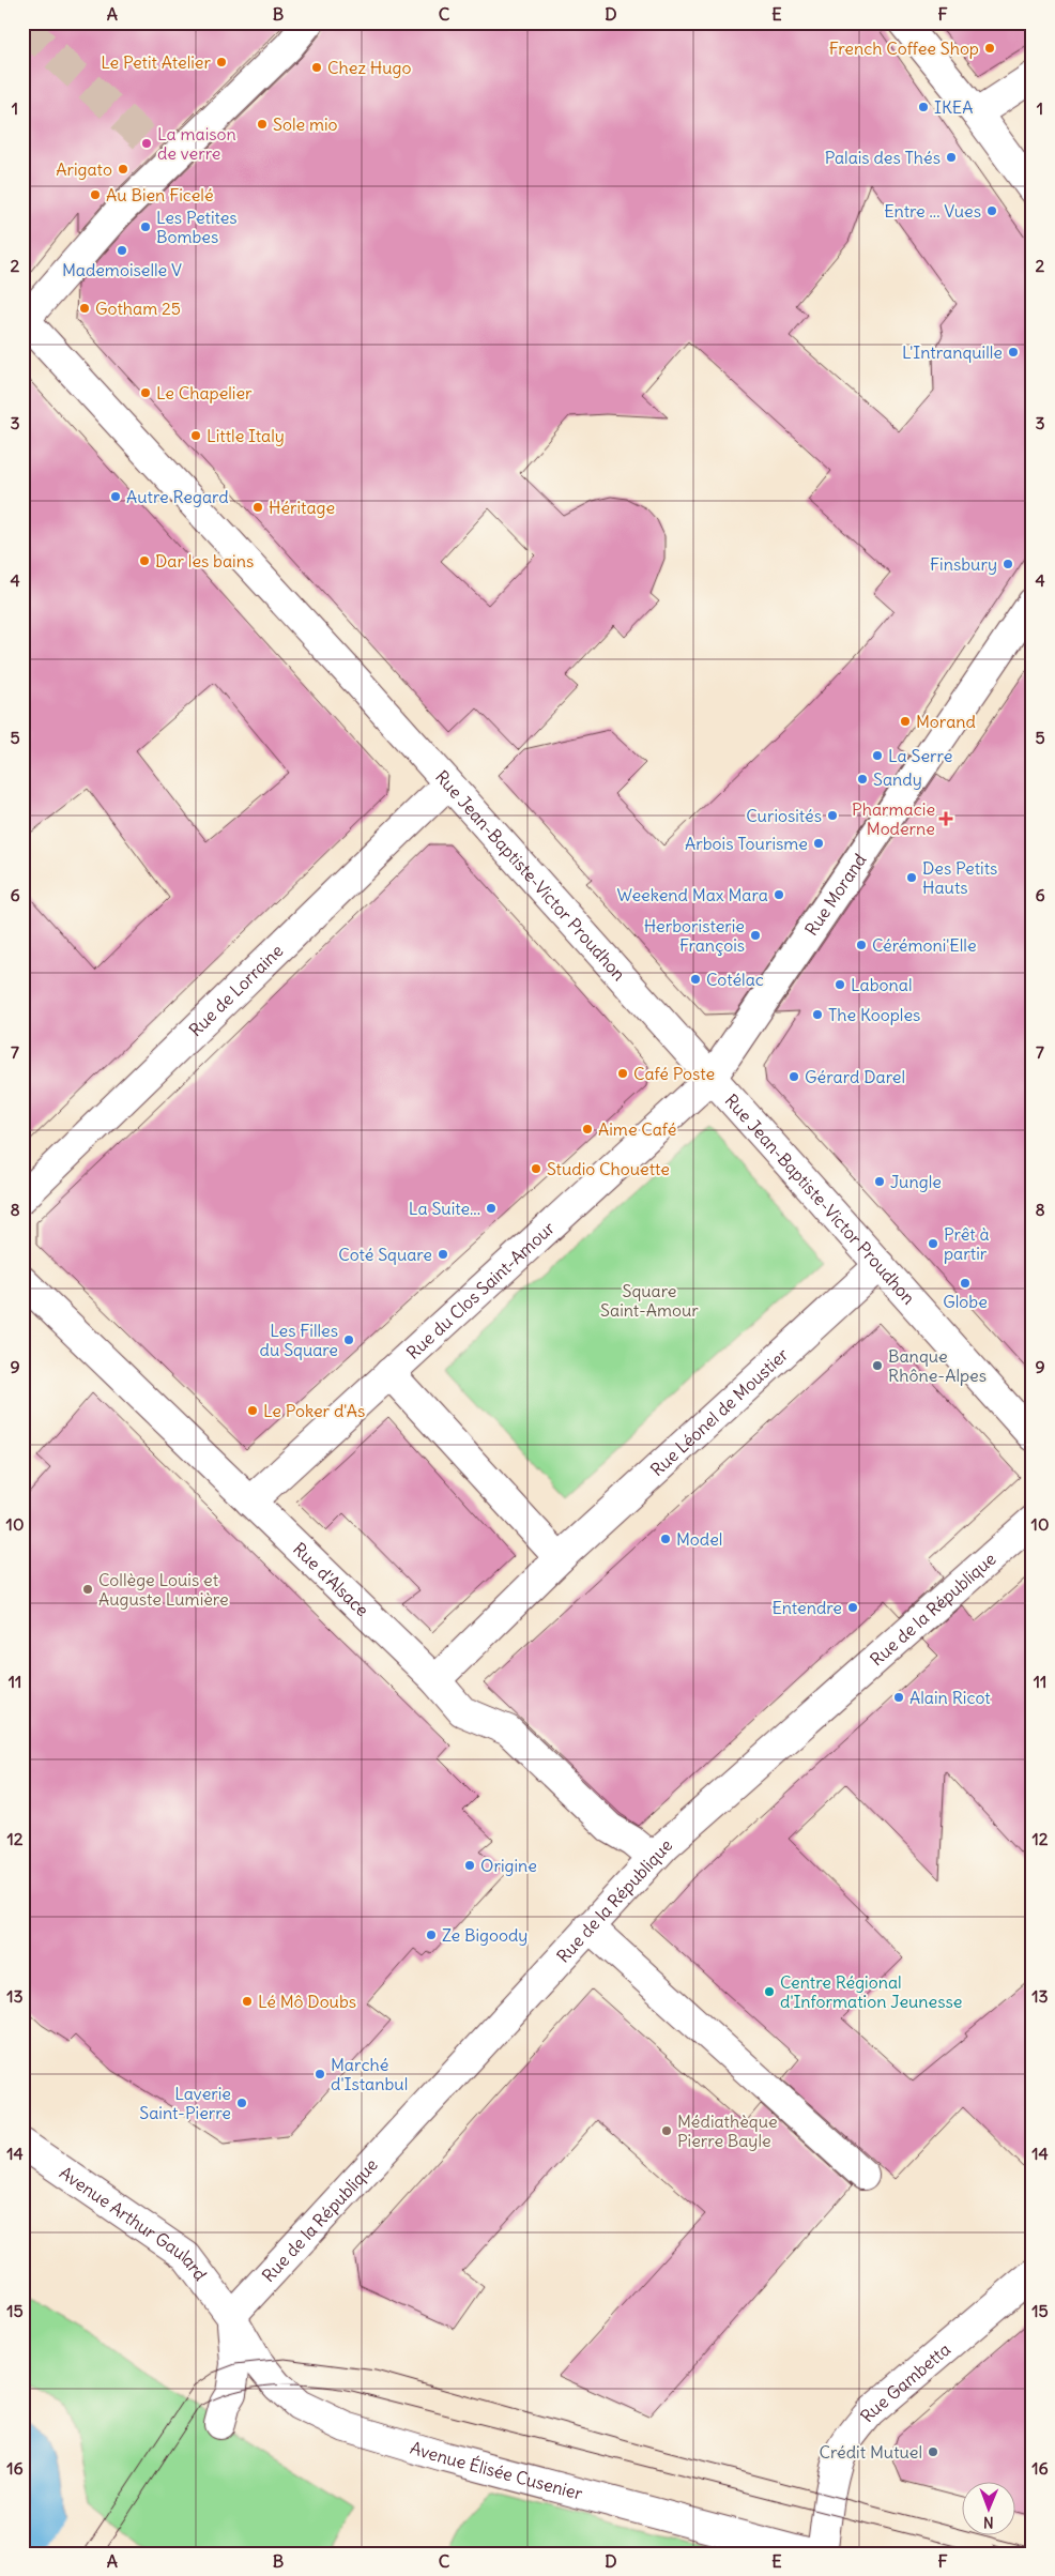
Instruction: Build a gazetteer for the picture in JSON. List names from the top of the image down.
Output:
{
  "streets": {
    "street": [
      "Rue Jean-Baptiste-Victor Proudhon",
      "Rue Morand",
      "Rue de Lorraine",
      "Rue du Clos Saint-Amour",
      "Rue Léonel de Moustier",
      "Rue d'Alsace",
      "Rue de la République",
      "Avenue Arthur Gaulard",
      "Rue Gambetta",
      "Avenue Élisée Cusenier"
    ]
  },
  "crossings": [
    ["Rue Jean-Baptiste-Victor Proudhon", "Rue Morand"],
    ["Rue Jean-Baptiste-Victor Proudhon", "Rue de Lorraine"],
    ["Rue Jean-Baptiste-Victor Proudhon", "Rue du Clos Saint-Amour"],
    ["Rue Jean-Baptiste-Victor Proudhon", "Rue Léonel de Moustier"],
    ["Rue Morand", "Rue du Clos Saint-Amour"],
    ["Rue du Clos Saint-Amour", "Rue d'Alsace"],
    ["Rue Léonel de Moustier", "Rue d'Alsace"],
    ["Rue d'Alsace", "Rue de la République"],
    ["Rue de la République", "Avenue Arthur Gaulard"],
    ["Rue de la République", "Avenue Élisée Cusenier"],
    ["Avenue Arthur Gaulard", "Avenue Élisée Cusenier"]
  ],
  "parks": ["Square Saint-Amour"],
  "places": {
    "other": [
      "French Coffee Shop",
      "Le Petit Atelier",
      "Chez Hugo",
      "IKEA",
      "Sole mio",
      "La maison de verre",
      "Palais des Thés",
      "Arigato",
      "Au Bien Ficelé",
      "Entre ... Vues",
      "Les Petites Bombes",
      "Mademoiselle V",
      "Gotham 25",
      "L'Intranquille",
      "Le Chapelier",
      "Little Italy",
      "Autre Regard",
      "Héritage",
      "Dar les bains",
      "Finsbury",
      "Morand",
      "La Serre",
      "Sandy",
      "Curiosités",
      "Arbois Tourisme",
      "Des Petits Hauts",
      "Weekend Max Mara",
      "Herboristerie François",
      "Cérémoni'Elle",
      "Cotélac",
      "Labonal",
      "The Kooples",
      "Café Poste",
      "Gérard Darel",
      "Aime Café",
      "Studio Chouette",
      "Jungle",
      "La Suite...",
      "Prêt à partir",
      "Coté Square",
      "Globe",
      "Les Filles du Square",
      "Banque Rhône-Alpes",
      "Le Poker d'As",
      "Model",
      "Collège Louis et Auguste Lumière",
      "Entendre",
      "Alain Ricot",
      "Origine",
      "Ze Bigoody",
      "Centre Régional d'Information Jeunesse",
      "Lé Mô Doubs",
      "Marché d'Istanbul",
      "Laverie Saint-Pierre",
      "Médiathèque Pierre Bayle",
      "Crédit Mutuel"
    ],
    "health": ["Pharmacie Moderne"]
  },
  "north": "bottom",
  "grid": {
    "columns": [
      "A",
      "B",
      "C",
      "D",
      "E",
      "F"
    ],
    "rows": [
      "1",
      "2",
      "3",
      "4",
      "5",
      "6",
      "7",
      "8",
      "9",
      "10",
      "11",
      "12",
      "13",
      "14",
      "15",
      "16"
    ]
  }
}
